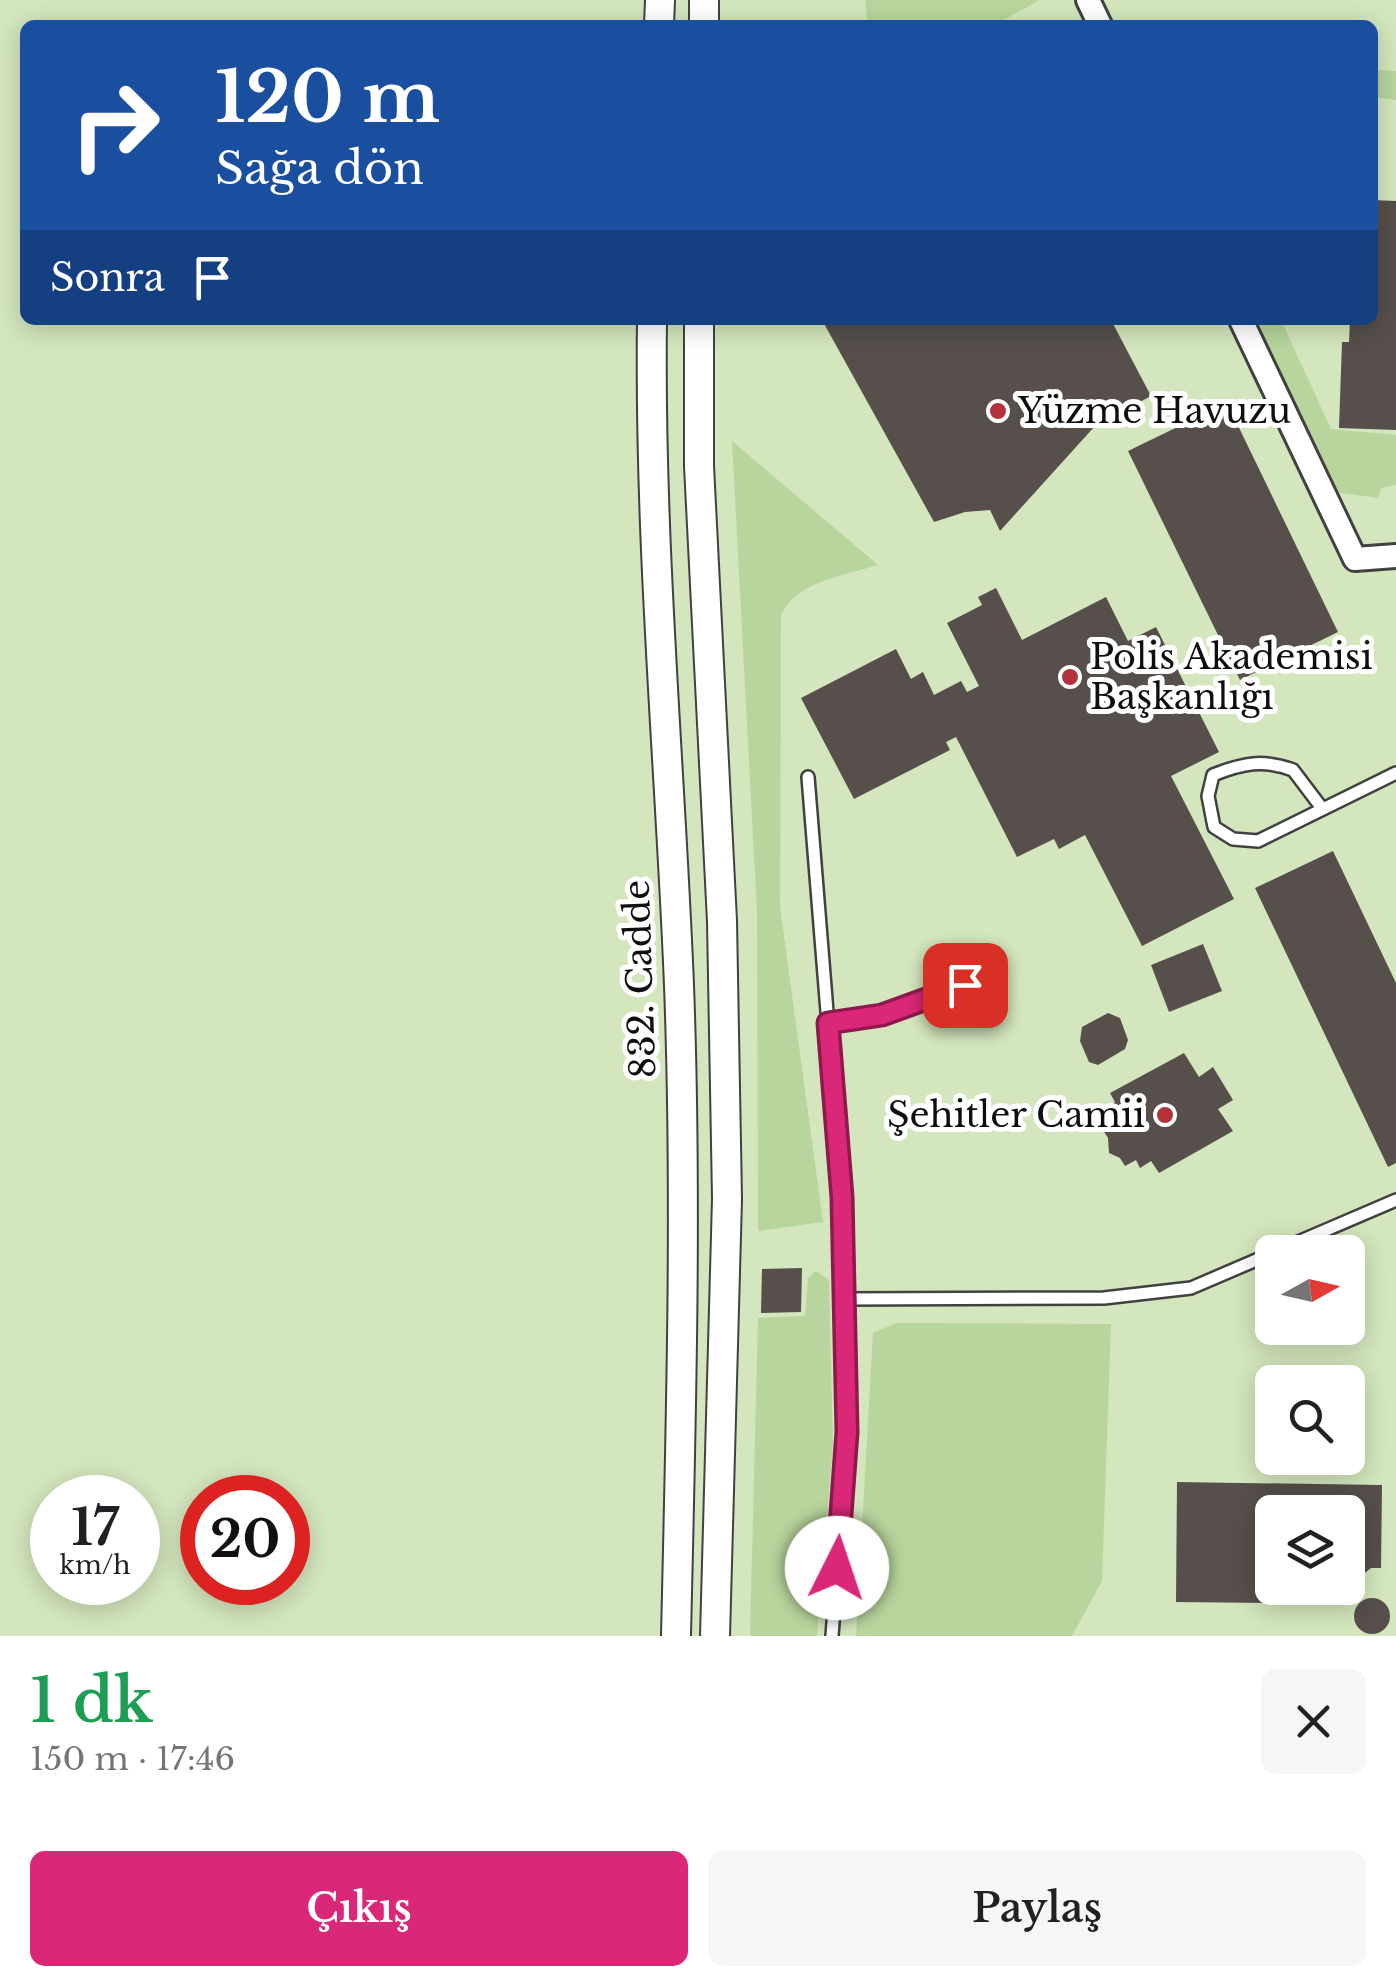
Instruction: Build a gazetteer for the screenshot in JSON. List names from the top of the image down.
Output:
{
  "streets": {
    "street": ["832. Cadde"]
  },
  "places": ["Yüzme Havuzu", "Polis Akademisi Başkanlığı", "Şehitler Camii"],
  "north": "right",
  "page": {
    "turn": ["120 m", "Sağa dön"],
    "then": "Sonra",
    "speed": "17 km/h",
    "limit": "20",
    "heading": ["1 dk", "150 m · 17:46"],
    "buttons": ["Çıkış", "Paylaş"]
  }
}
